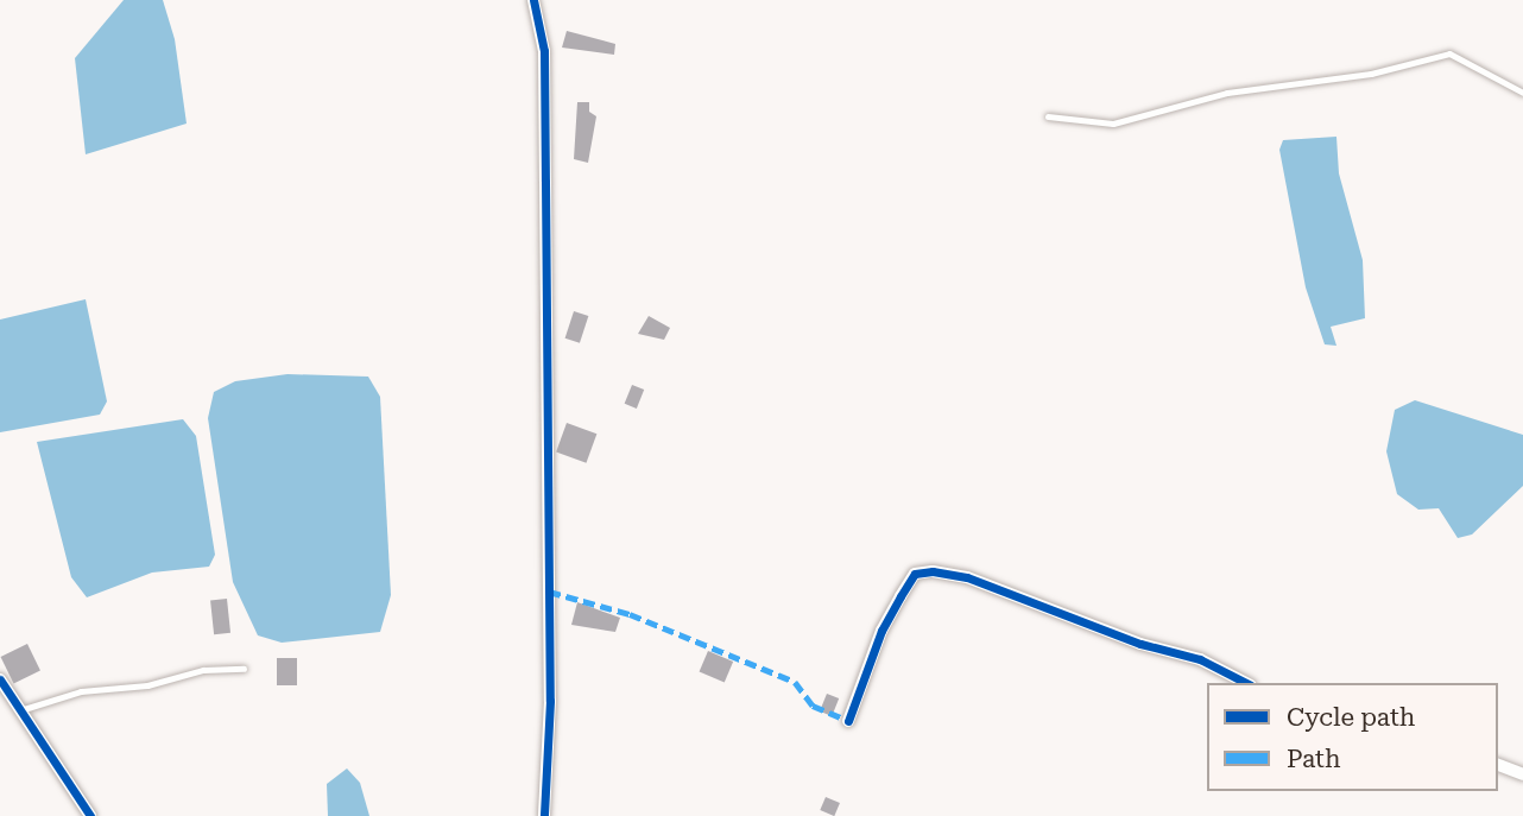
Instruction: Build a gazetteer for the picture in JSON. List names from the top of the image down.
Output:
{
  "legend": ["Cycle path", "Path"]
}
